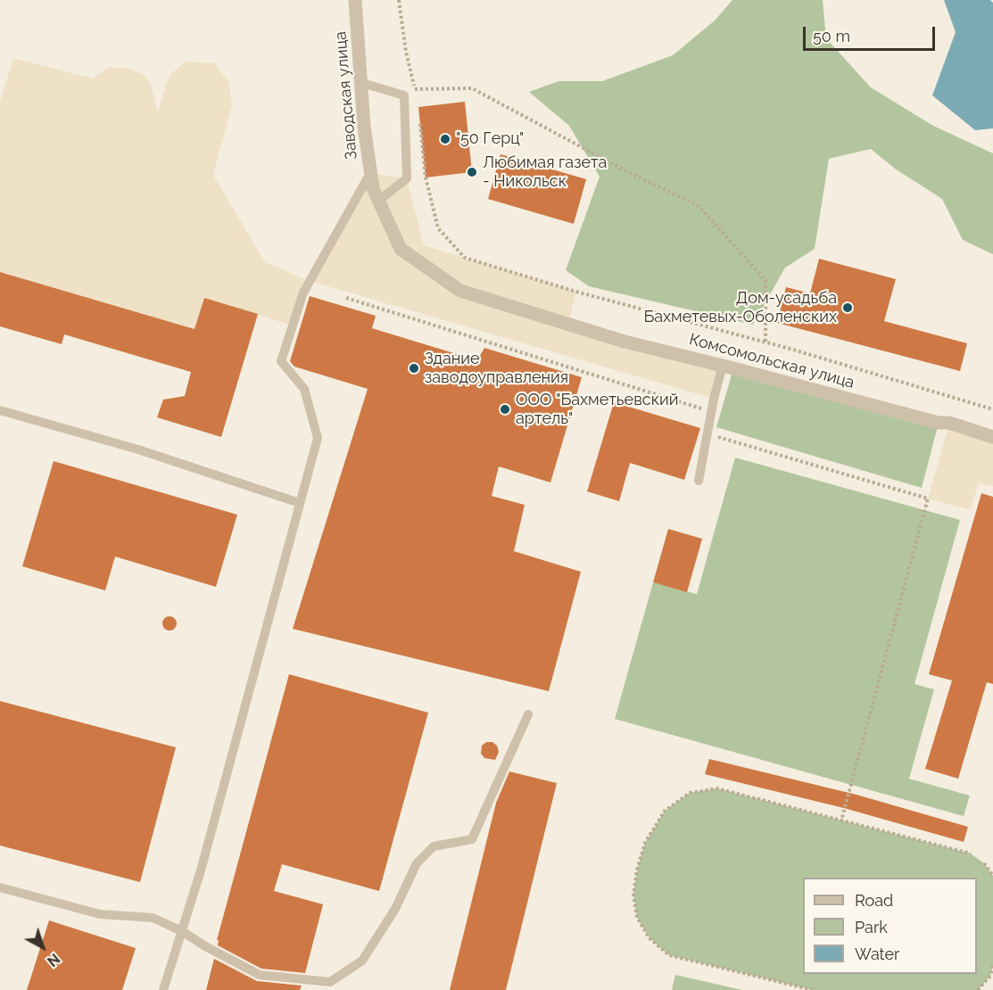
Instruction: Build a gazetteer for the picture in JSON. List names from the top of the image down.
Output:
{
  "streets": {
    "street": ["Заводская улица", "Комсомольская улица"]
  },
  "crossings": [
    ["Заводская улица", "Комсомольская улица"]
  ],
  "places": [
    "\"50 Герц\"",
    "Любимая газета - Никольск",
    "Дом-усадьба Бахметевых-Оболенских",
    "Здание заводоуправления",
    "ООО \"Бахметьевский артель\""
  ],
  "legend": ["Road", "Park", "Water"],
  "scale_bar": "50 m",
  "north": "bottom right"
}
